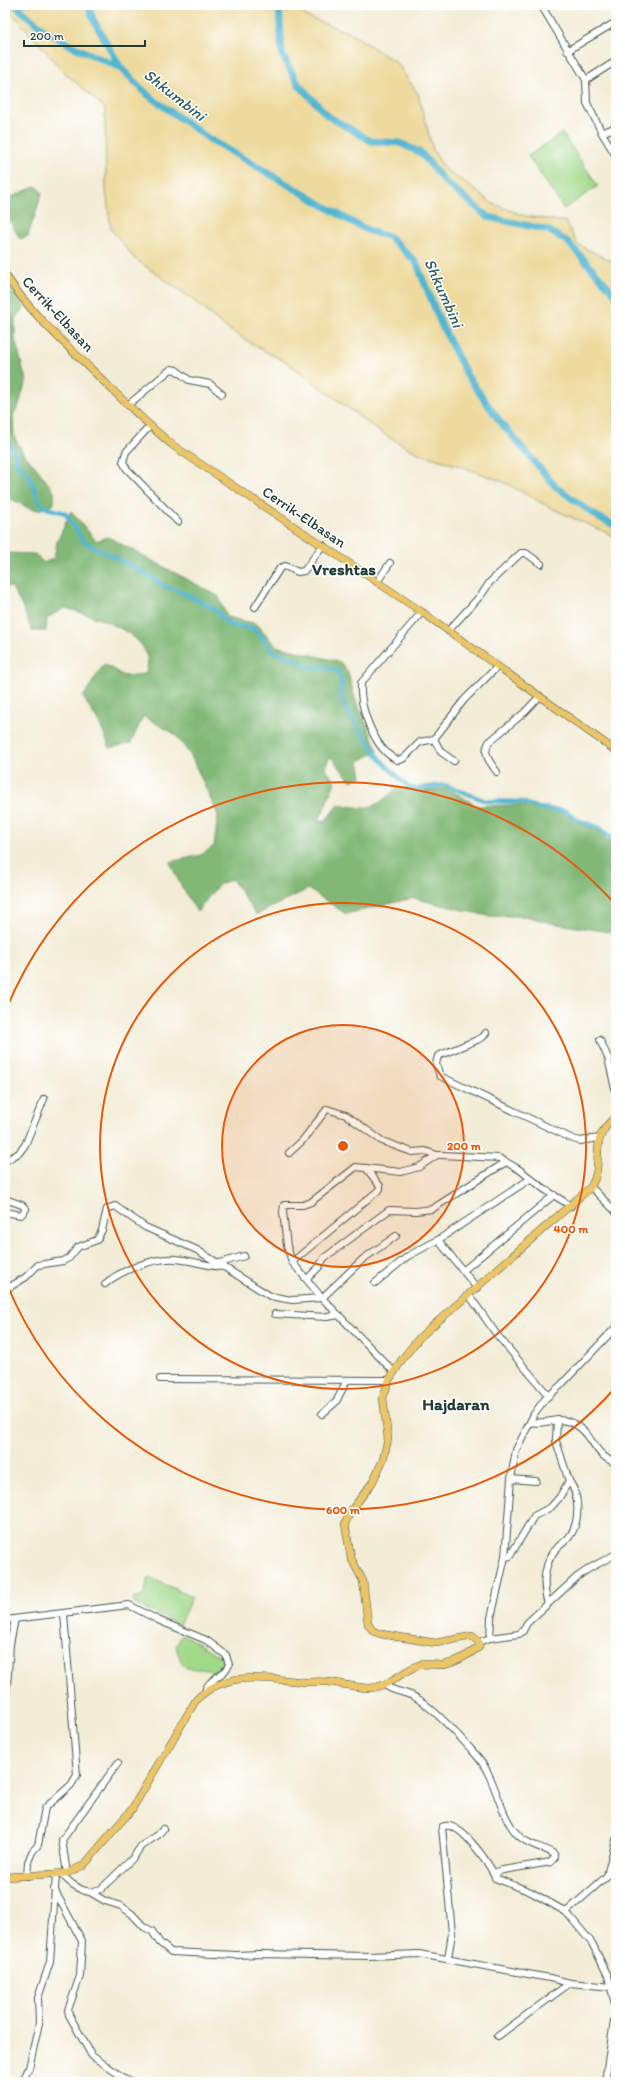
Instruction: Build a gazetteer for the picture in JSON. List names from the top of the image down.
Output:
{
  "streets": {
    "main road": ["Cerrik-Elbasan"]
  },
  "districts": ["Vreshtas", "Hajdaran"],
  "water": ["Shkumbini"],
  "scale_bar": "200 m",
  "rings": ["200 m", "400 m", "600 m"]
}
